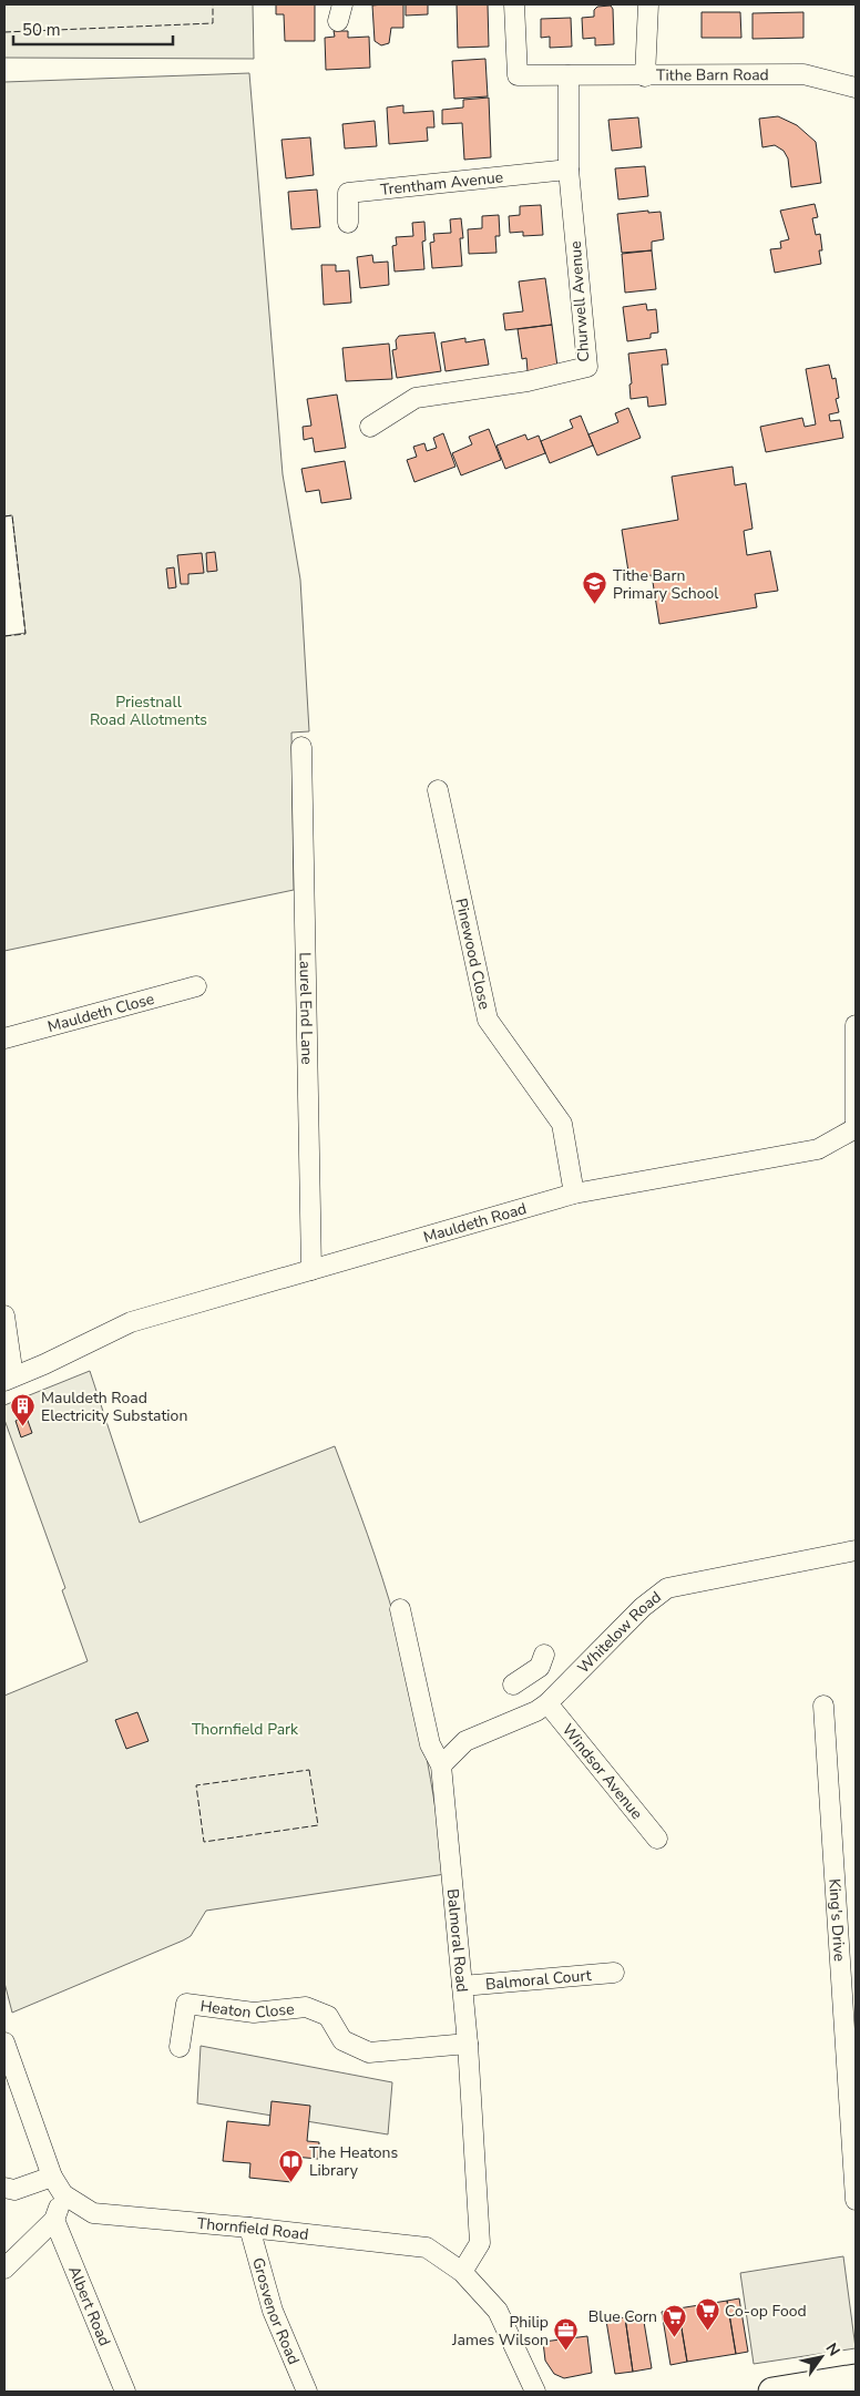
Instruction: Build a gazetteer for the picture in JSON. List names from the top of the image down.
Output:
{
  "streets": {
    "street": [
      "Tithe Barn Road",
      "Trentham Avenue",
      "Churwell Avenue",
      "Pinewood Close",
      "Laurel End Lane",
      "Mauldeth Close",
      "Mauldeth Road",
      "Whitelow Road",
      "Windsor Avenue",
      "King's Drive",
      "Balmoral Road",
      "Balmoral Court",
      "Heaton Close",
      "Thornfield Road",
      "Albert Road",
      "Grosvenor Road"
    ]
  },
  "crossings": [
    ["Tithe Barn Road", "Churwell Avenue"],
    ["Trentham Avenue", "Churwell Avenue"],
    ["Pinewood Close", "Mauldeth Road"],
    ["Laurel End Lane", "Mauldeth Road"],
    ["Whitelow Road", "Windsor Avenue"],
    ["Whitelow Road", "Balmoral Road"],
    ["Balmoral Road", "Balmoral Court"],
    ["Balmoral Road", "Heaton Close"],
    ["Balmoral Road", "Thornfield Road"],
    ["Thornfield Road", "Grosvenor Road"]
  ],
  "parks": ["Priestnall Road Allotments", "Thornfield Park"],
  "places": {
    "school or university": ["Tithe Barn Primary School"],
    "building": ["Mauldeth Road Electricity Substation"],
    "library": ["The Heatons Library"],
    "supermarket": ["Co-op Food", "Blue Corn"],
    "office": ["Philip James Wilson"]
  },
  "scale_bar": "50 m",
  "north": "top right"
}
